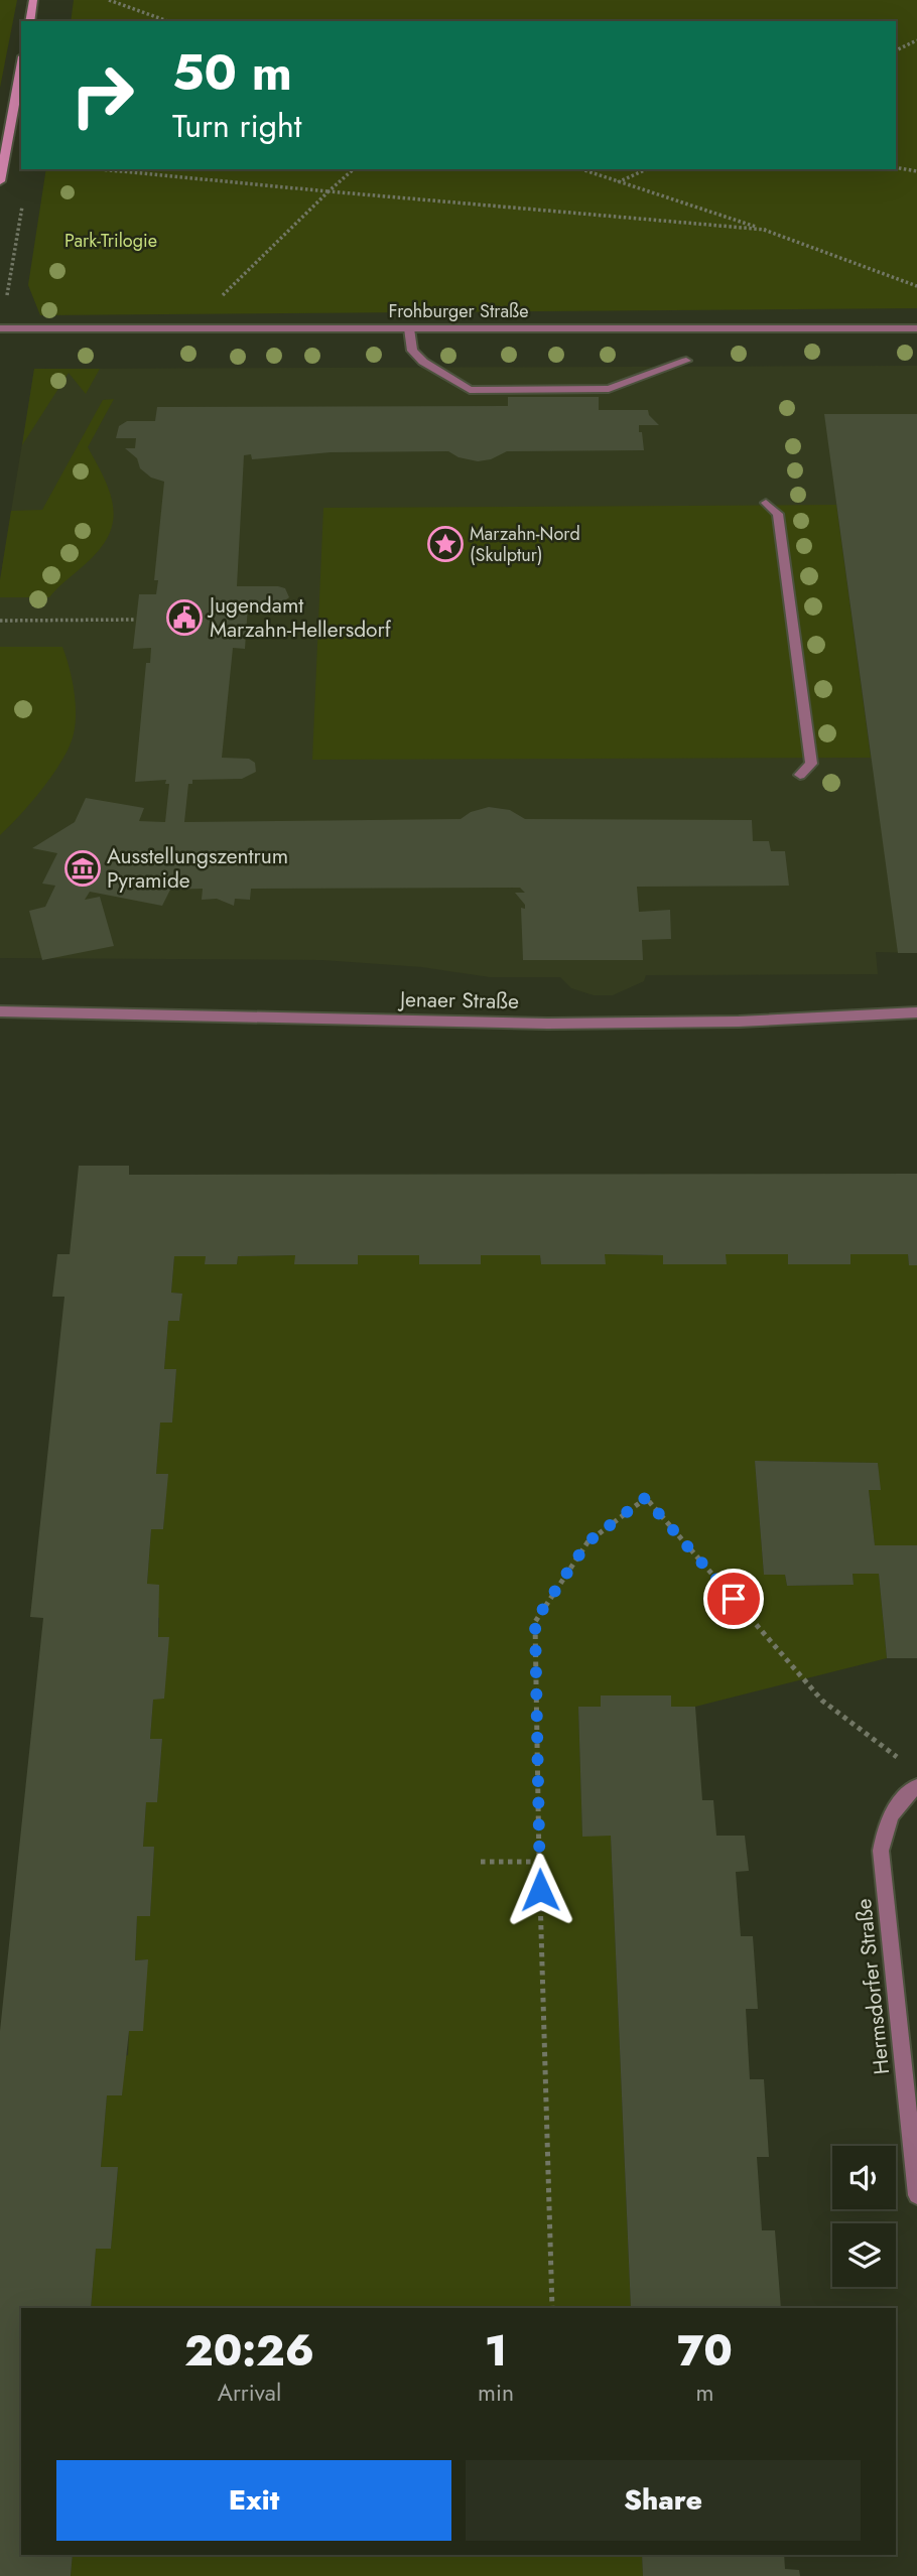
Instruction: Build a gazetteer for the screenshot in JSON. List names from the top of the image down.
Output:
{
  "streets": {
    "street": ["Frohburger Straße", "Jenaer Straße", "Hermsdorfer Straße"]
  },
  "parks": ["Park-Trilogie"],
  "places": {
    "place": ["Marzahn-Nord (Skulptur)"],
    "public building": ["Jugendamt Marzahn-Hellersdorf"],
    "museum": ["Ausstellungszentrum Pyramide"]
  },
  "page": {
    "turn": ["50 m", "Turn right"],
    "eta": [
      "20:26",
      "Arrival",
      "1",
      "min",
      "70",
      "m"
    ],
    "buttons": ["Exit", "Share"]
  }
}
